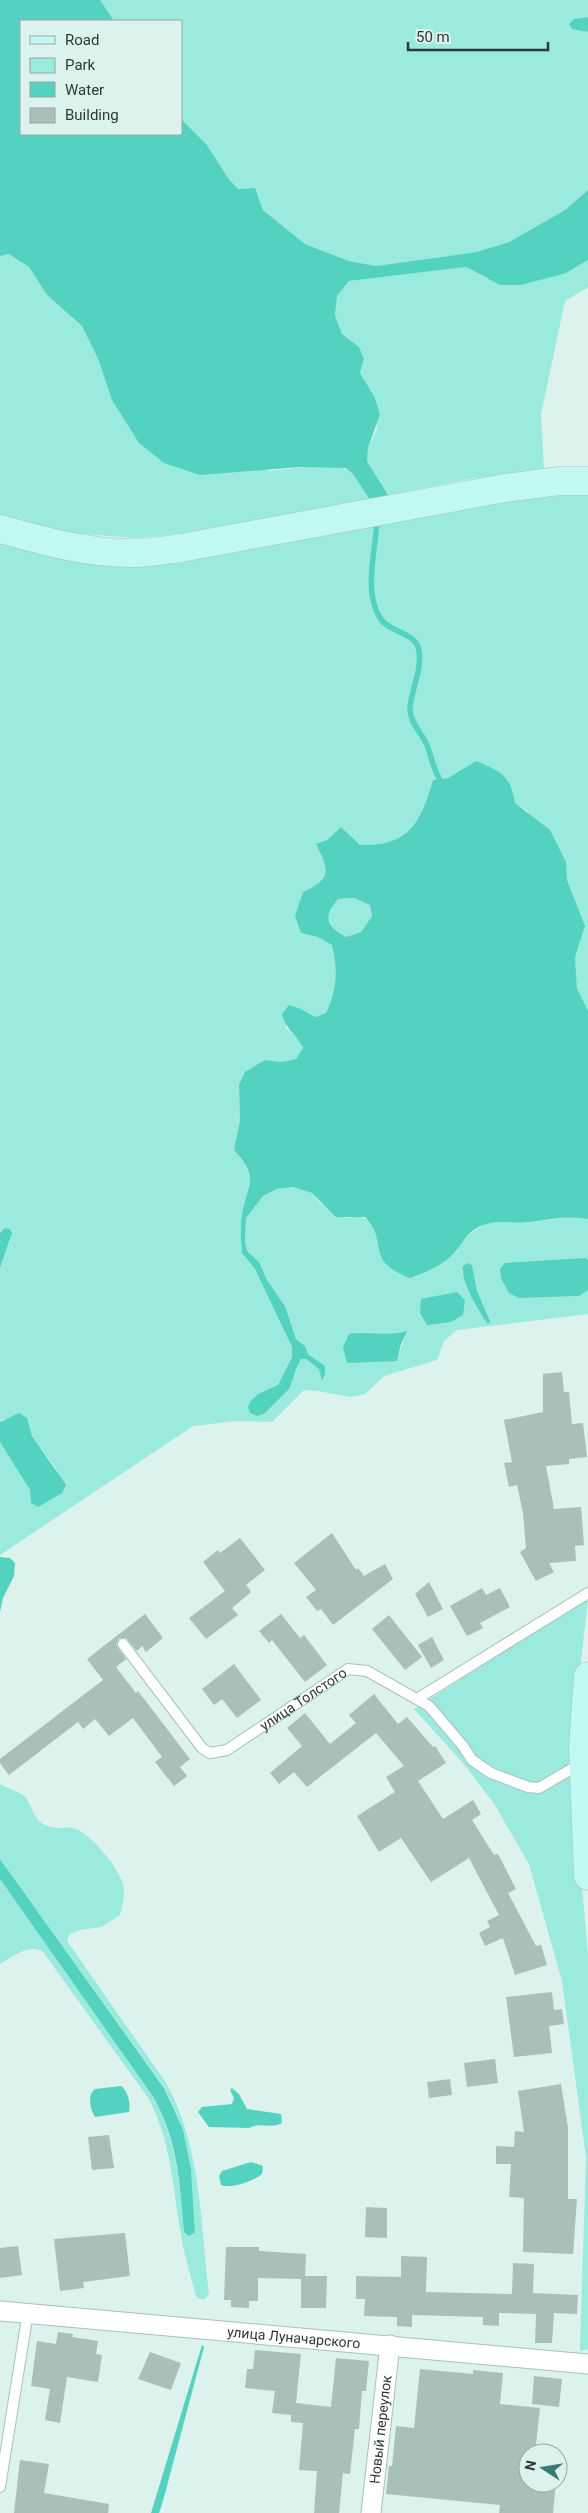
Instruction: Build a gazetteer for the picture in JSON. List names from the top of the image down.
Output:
{
  "streets": {
    "street": ["улица Луначарского", "Новый переулок"],
    "lane": ["улица Толстого"]
  },
  "crossings": [
    ["улица Луначарского", "Новый переулок"]
  ],
  "legend": [
    "Road",
    "Park",
    "Water",
    "Building"
  ],
  "scale_bar": "50 m",
  "north": "left"
}
